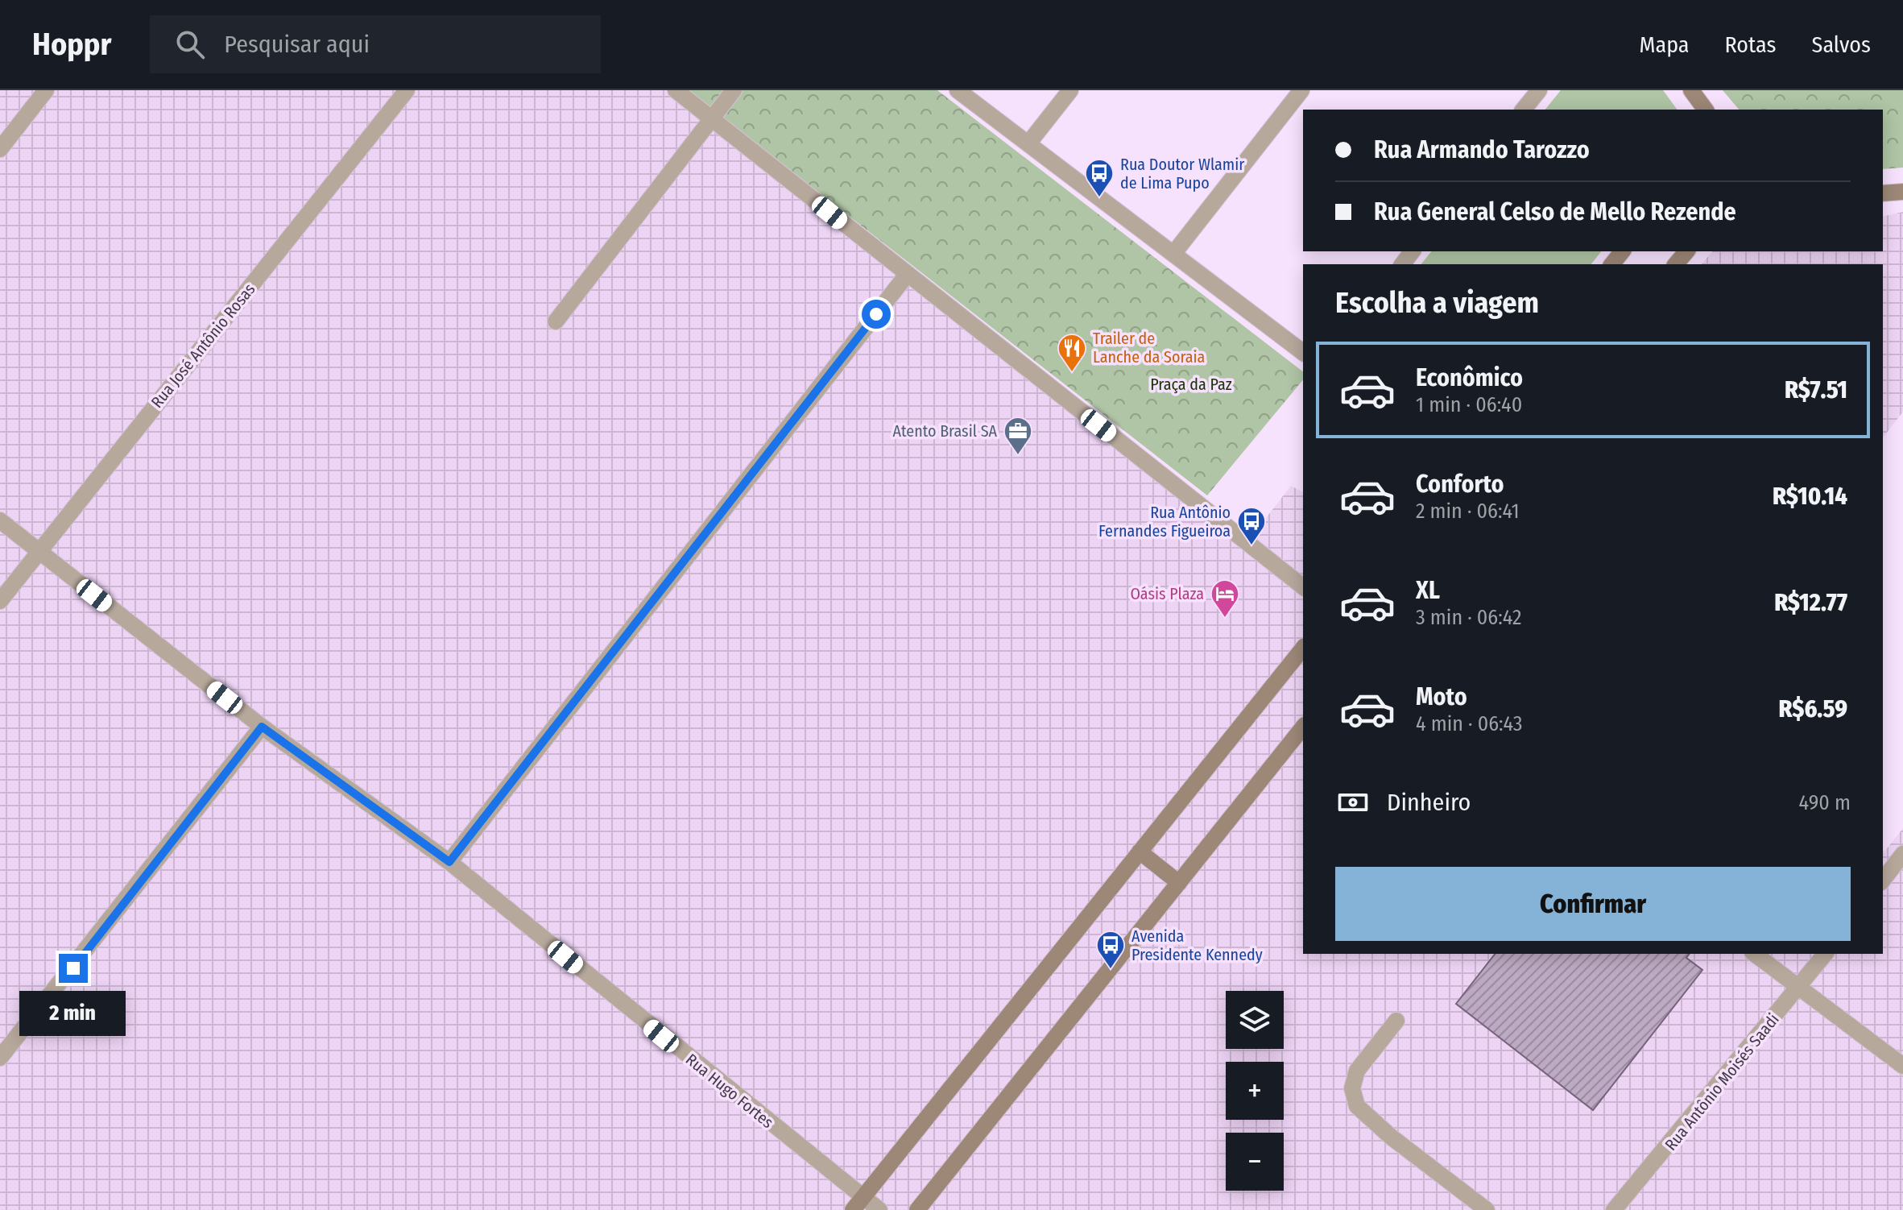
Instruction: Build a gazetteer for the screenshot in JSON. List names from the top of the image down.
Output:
{
  "streets": {
    "street": ["Rua José Antônio Rosas", "Rua Antônio Moisés Saadi", "Rua Hugo Fortes"]
  },
  "crossings": [
    ["Rua José Antônio Rosas", "Rua Hugo Fortes"]
  ],
  "parks": ["Praça da Paz"],
  "places": {
    "bus stop": ["Rua Doutor Wlamir de Lima Pupo", "Rua Antônio Fernandes Figueiroa", "Avenida Presidente Kennedy"],
    "restaurant": ["Trailer de Lanche da Soraia"],
    "office": ["Atento Brasil SA"],
    "hotel": ["Oásis Plaza"]
  },
  "page": {
    "header": "Hoppr",
    "search": "Pesquisar aqui",
    "nav": ["Mapa", "Rotas", "Salvos"],
    "banner": ["Rua Armando Tarozzo", "Rua General Celso de Mello Rezende"],
    "heading": "Escolha a viagem",
    "list": [
      {
        "name": "Econômico",
        "note": "1 min · 06:40",
        "value": "R$7.51"
      },
      {
        "name": "Conforto",
        "note": "2 min · 06:41",
        "value": "R$10.14"
      },
      {
        "name": "XL",
        "note": "3 min · 06:42",
        "value": "R$12.77"
      },
      {
        "name": "Moto",
        "note": "4 min · 06:43",
        "value": "R$6.59"
      }
    ],
    "pay": ["Dinheiro", "490 m"],
    "buttons": "Confirmar",
    "map_buttons": ["+", "−"],
    "bubble": "2 min"
  }
}
